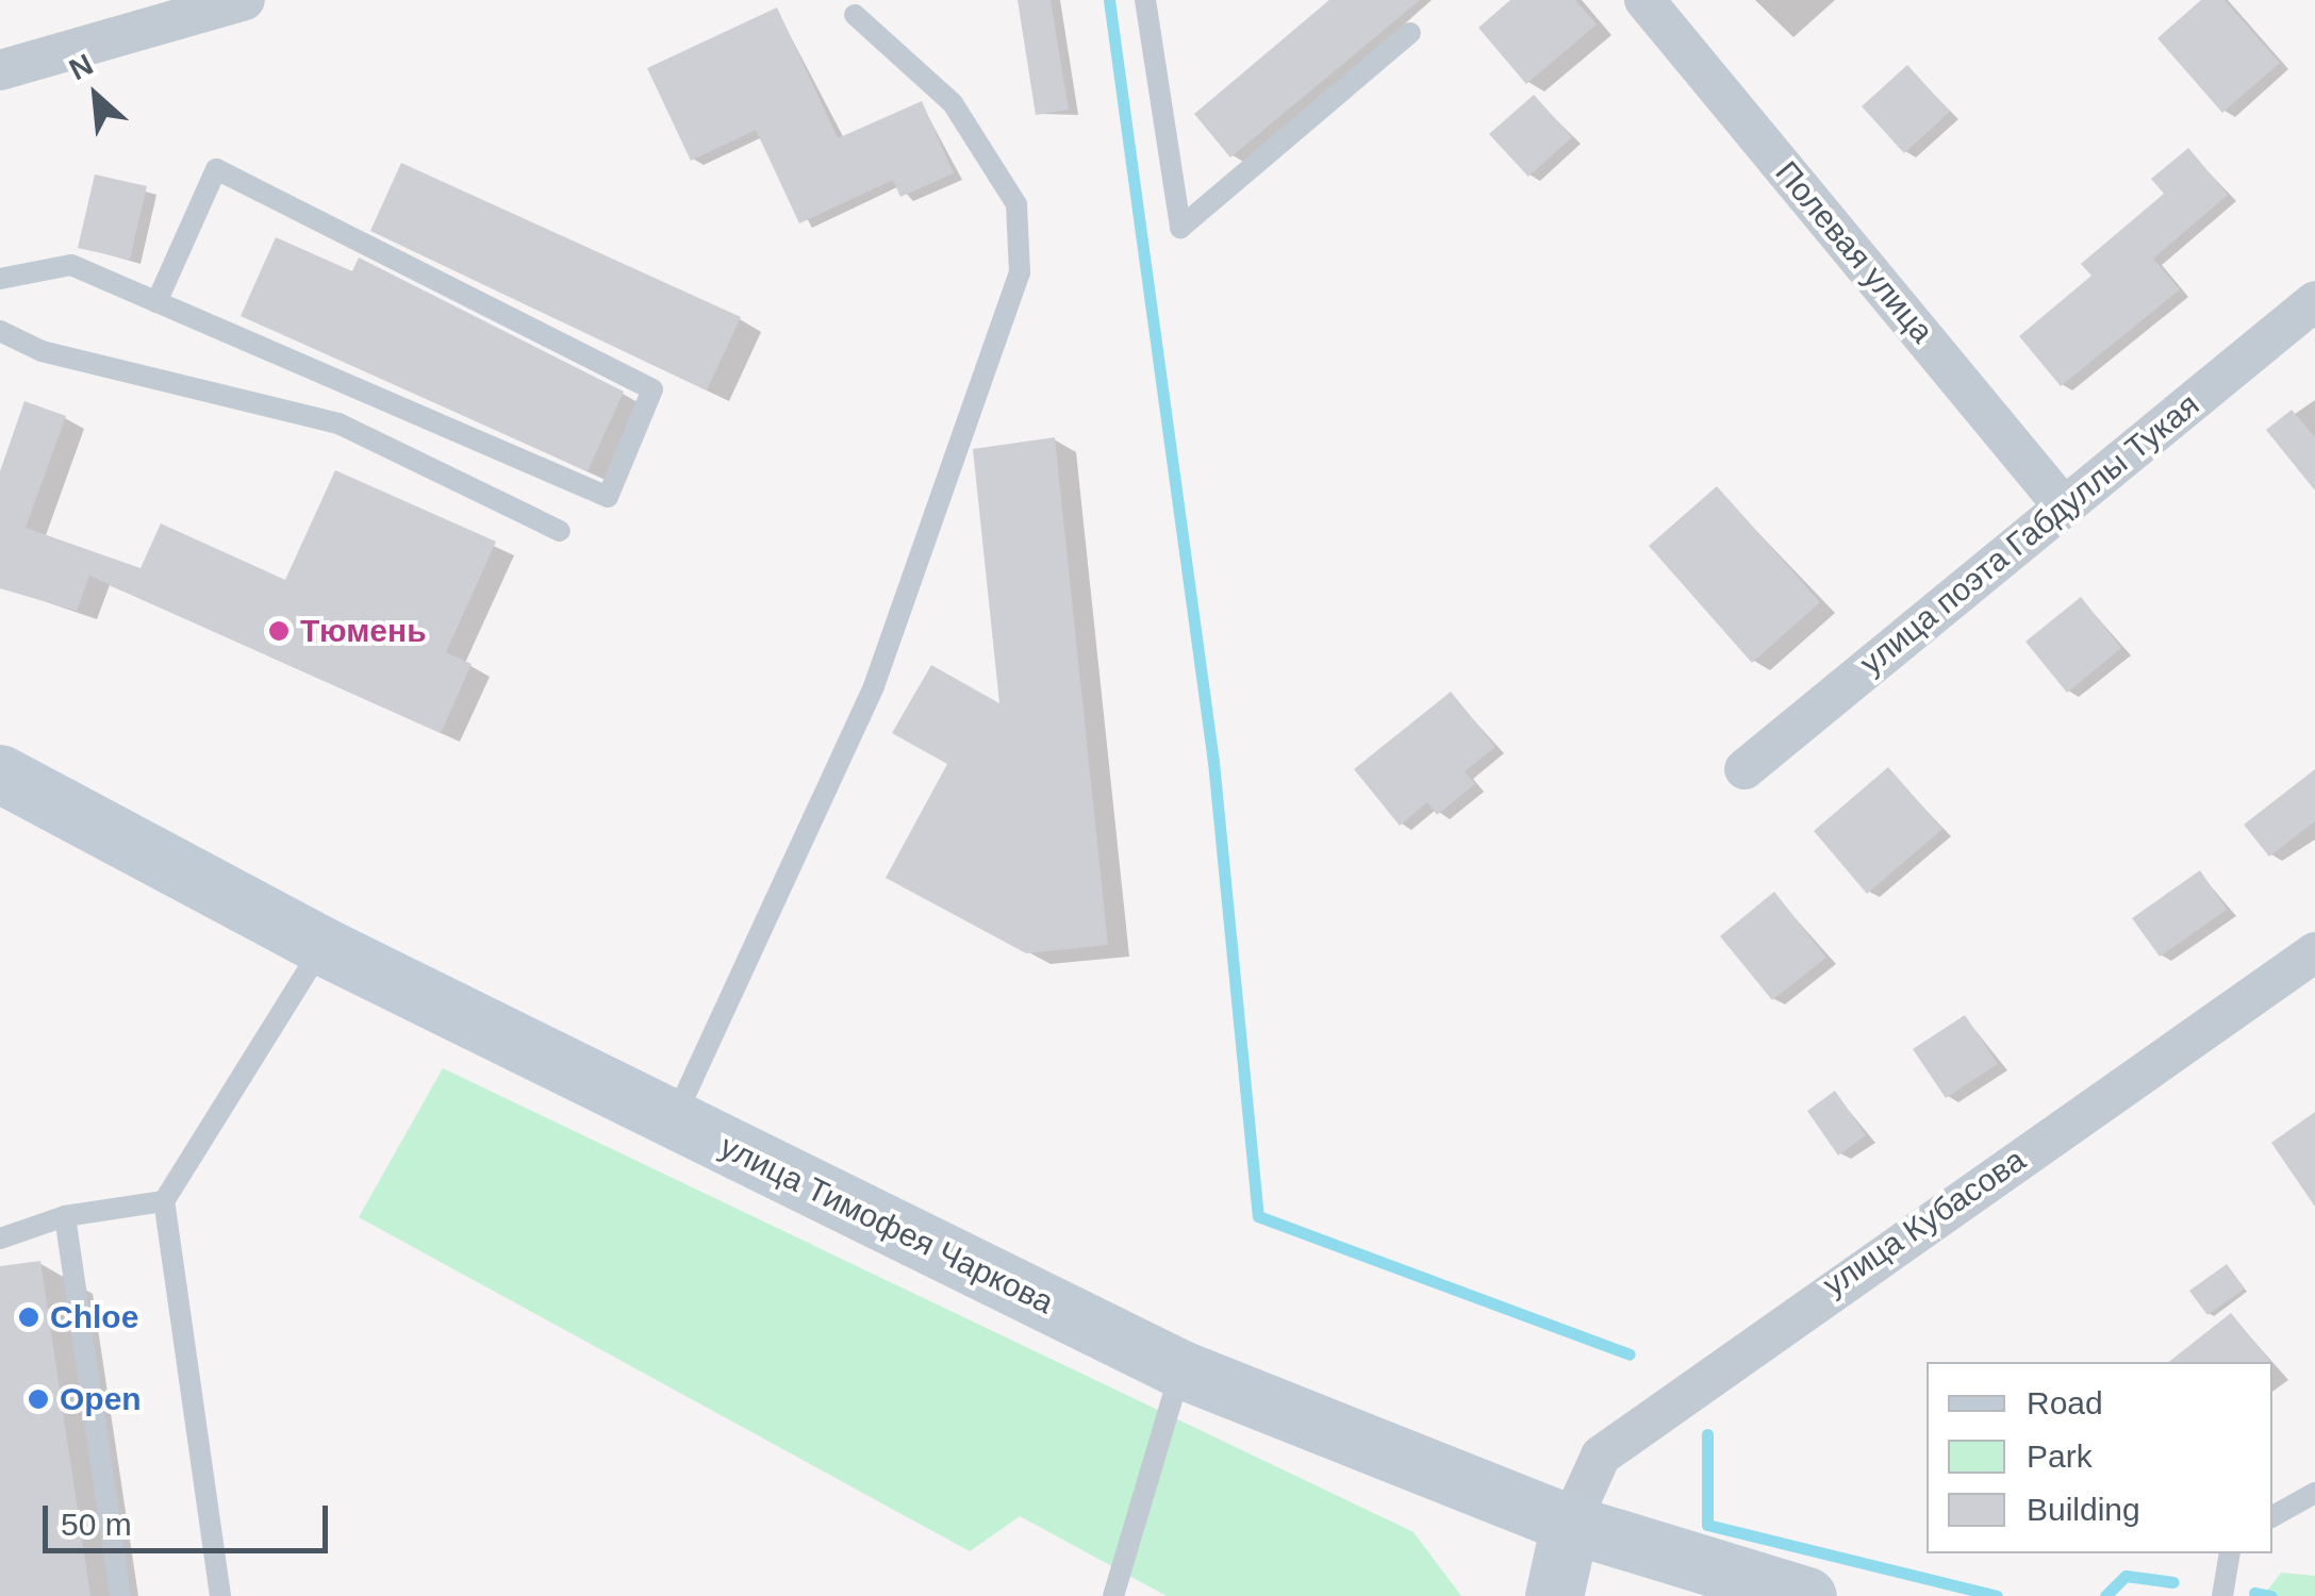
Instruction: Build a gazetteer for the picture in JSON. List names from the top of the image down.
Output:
{
  "streets": {
    "main road": ["улица Тимофея Чаркова"],
    "street": ["Полевая улица", "улица поэта Габдуллы Тукая", "улица Кубасова"]
  },
  "crossings": [
    ["Полевая улица", "улица поэта Габдуллы Тукая"],
    ["улица Кубасова", "улица Тимофея Чаркова"]
  ],
  "places": ["Тюмень", "Chloe", "Open"],
  "legend": ["Road", "Park", "Building"],
  "scale_bar": "50 m",
  "north": "top left"
}
